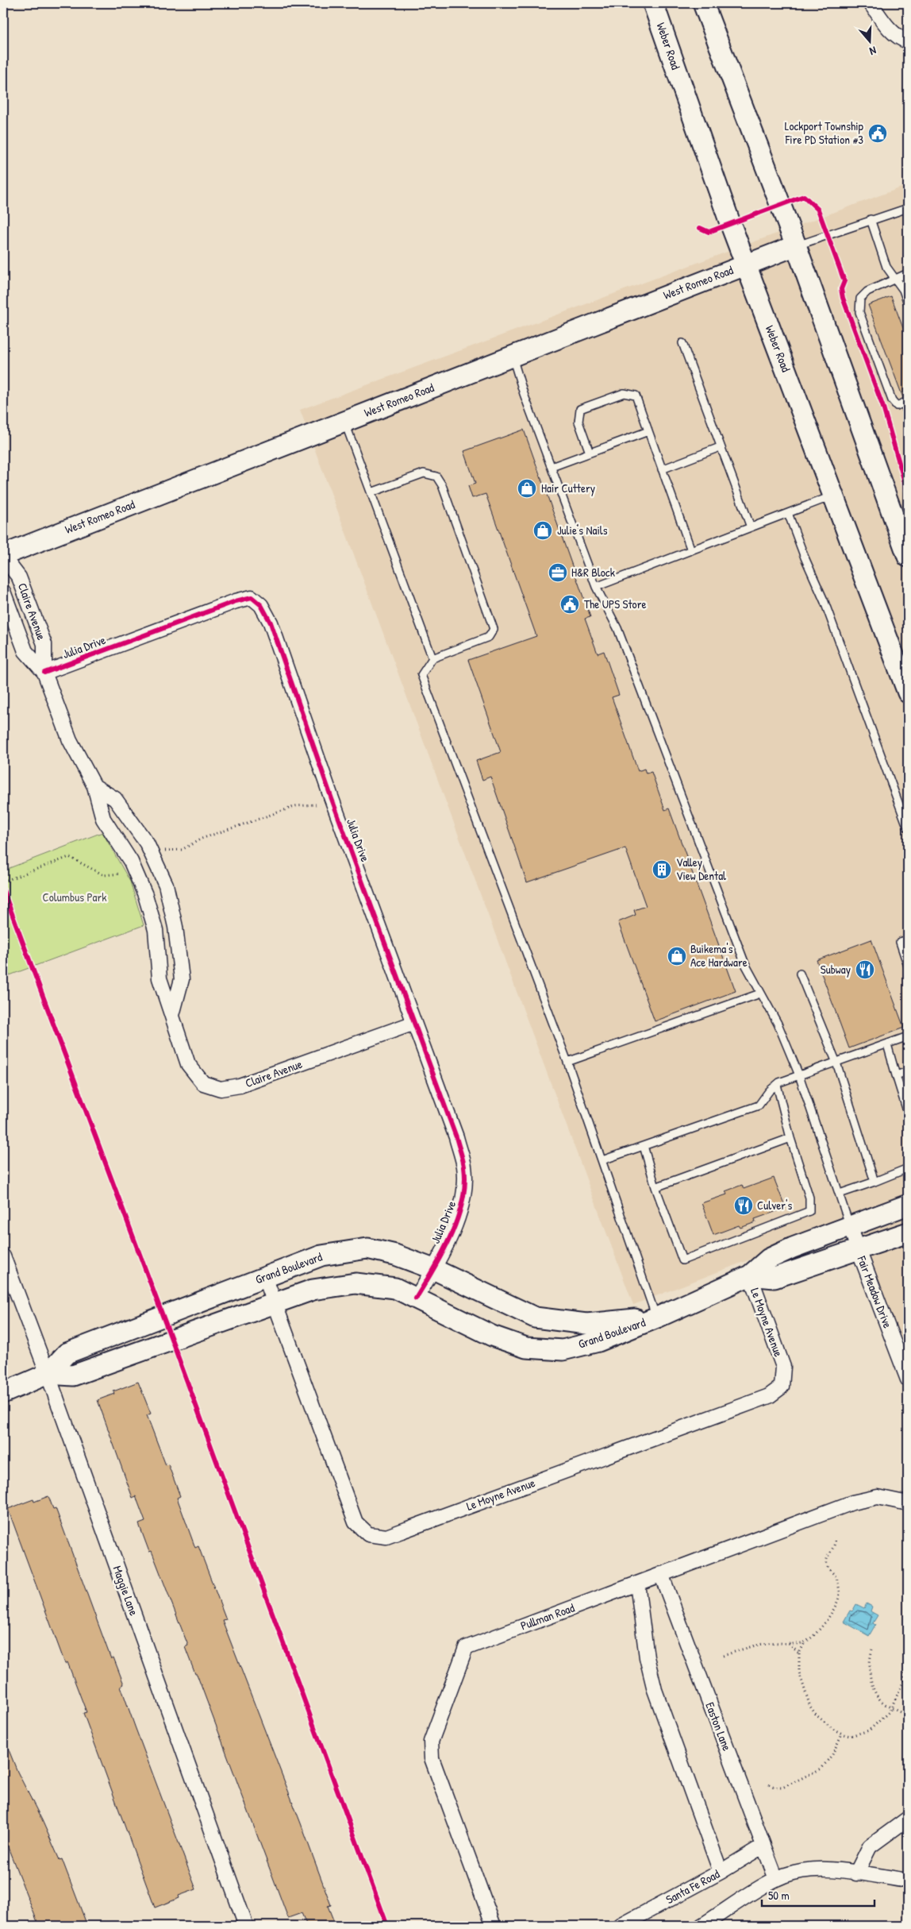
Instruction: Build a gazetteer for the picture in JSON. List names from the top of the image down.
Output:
{
  "streets": {
    "main road": ["Weber Road", "West Romeo Road", "Grand Boulevard"],
    "street": [
      "Claire Avenue",
      "Julia Drive",
      "Fair Meadow Drive",
      "Le Moyne Avenue",
      "Maggie Lane",
      "Pullman Road",
      "Easton Lane",
      "Santa Fe Road"
    ]
  },
  "crossings": [
    ["Weber Road", "West Romeo Road"],
    ["West Romeo Road", "Claire Avenue"],
    ["Claire Avenue", "Julia Drive"],
    ["Julia Drive", "Grand Boulevard"],
    ["Grand Boulevard", "Fair Meadow Drive"],
    ["Grand Boulevard", "Le Moyne Avenue"],
    ["Grand Boulevard", "Maggie Lane"],
    ["Pullman Road", "Easton Lane"],
    ["Easton Lane", "Santa Fe Road"]
  ],
  "parks": ["Columbus Park"],
  "places": {
    "public building": ["Lockport Township Fire PD Station #3", "The UPS Store"],
    "shop": ["Hair Cuttery", "Julie's Nails", "Buikema's Ace Hardware"],
    "office": ["H&R Block"],
    "building": ["Valley View Dental"],
    "restaurant": ["Subway", "Culver's"]
  },
  "scale_bar": "50 m",
  "north": "bottom"
}
